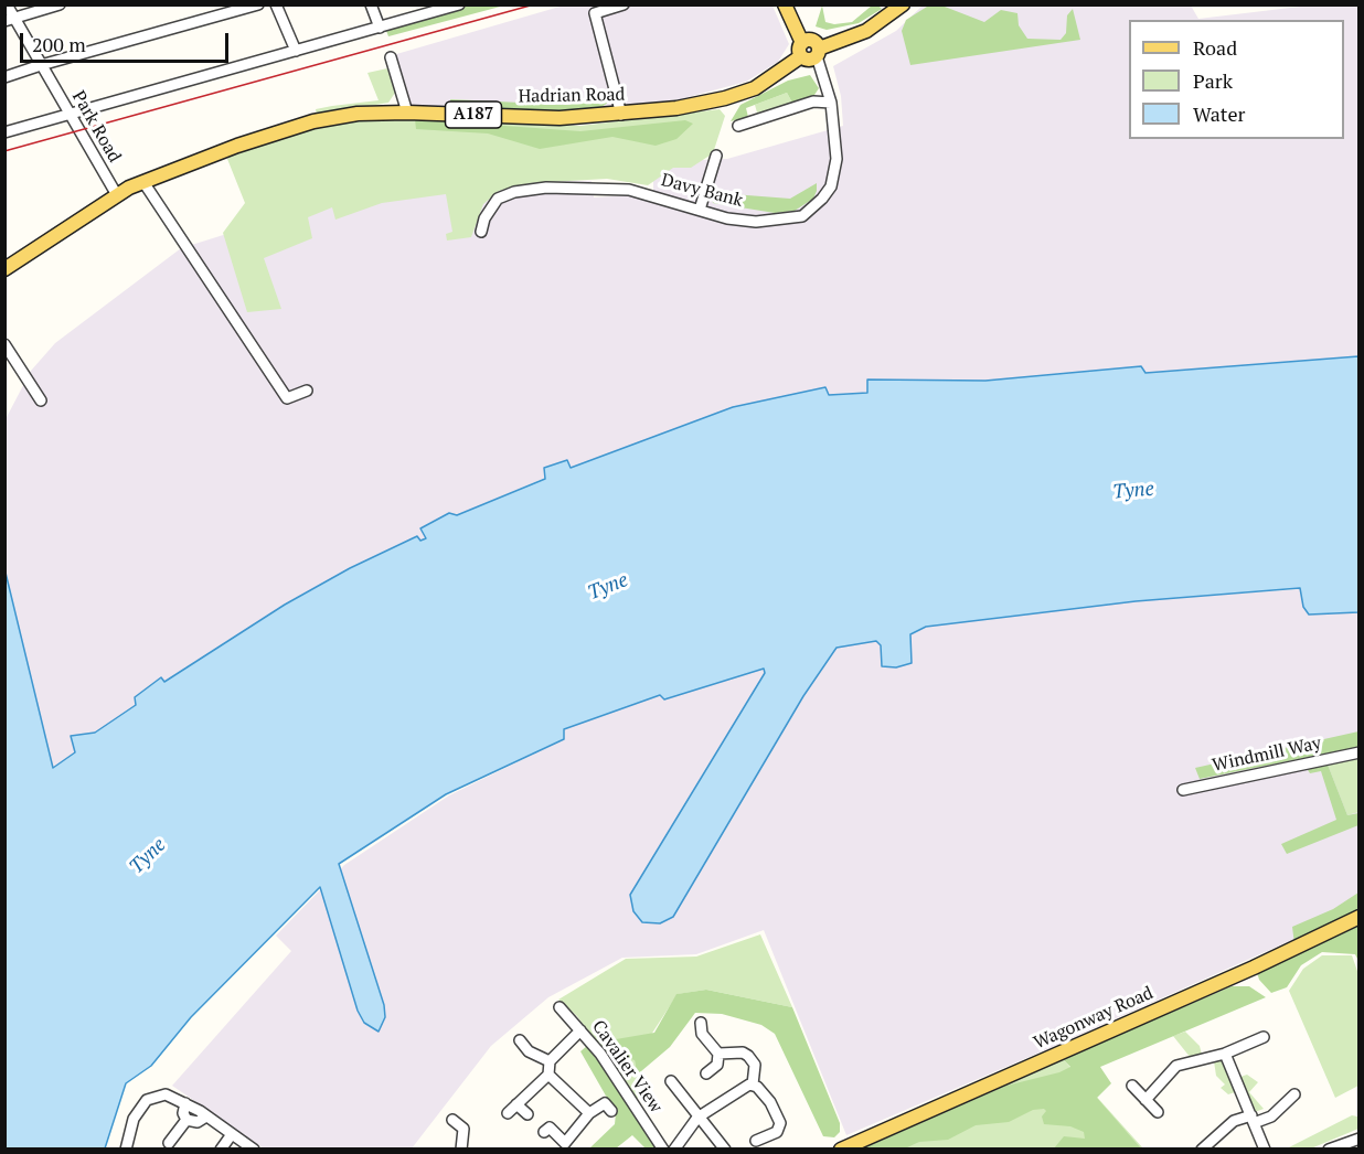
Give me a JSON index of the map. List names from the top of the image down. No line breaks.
{"streets":{"main road":["Hadrian Road","A187","Wagonway Road"],"street":["Park Road","Davy Bank","Windmill Way","Cavalier View"]},"crossings":[["Hadrian Road","A187"],["A187","Park Road"]],"water":["Tyne"],"legend":["Road","Park","Water"],"scale_bar":"200 m"}
